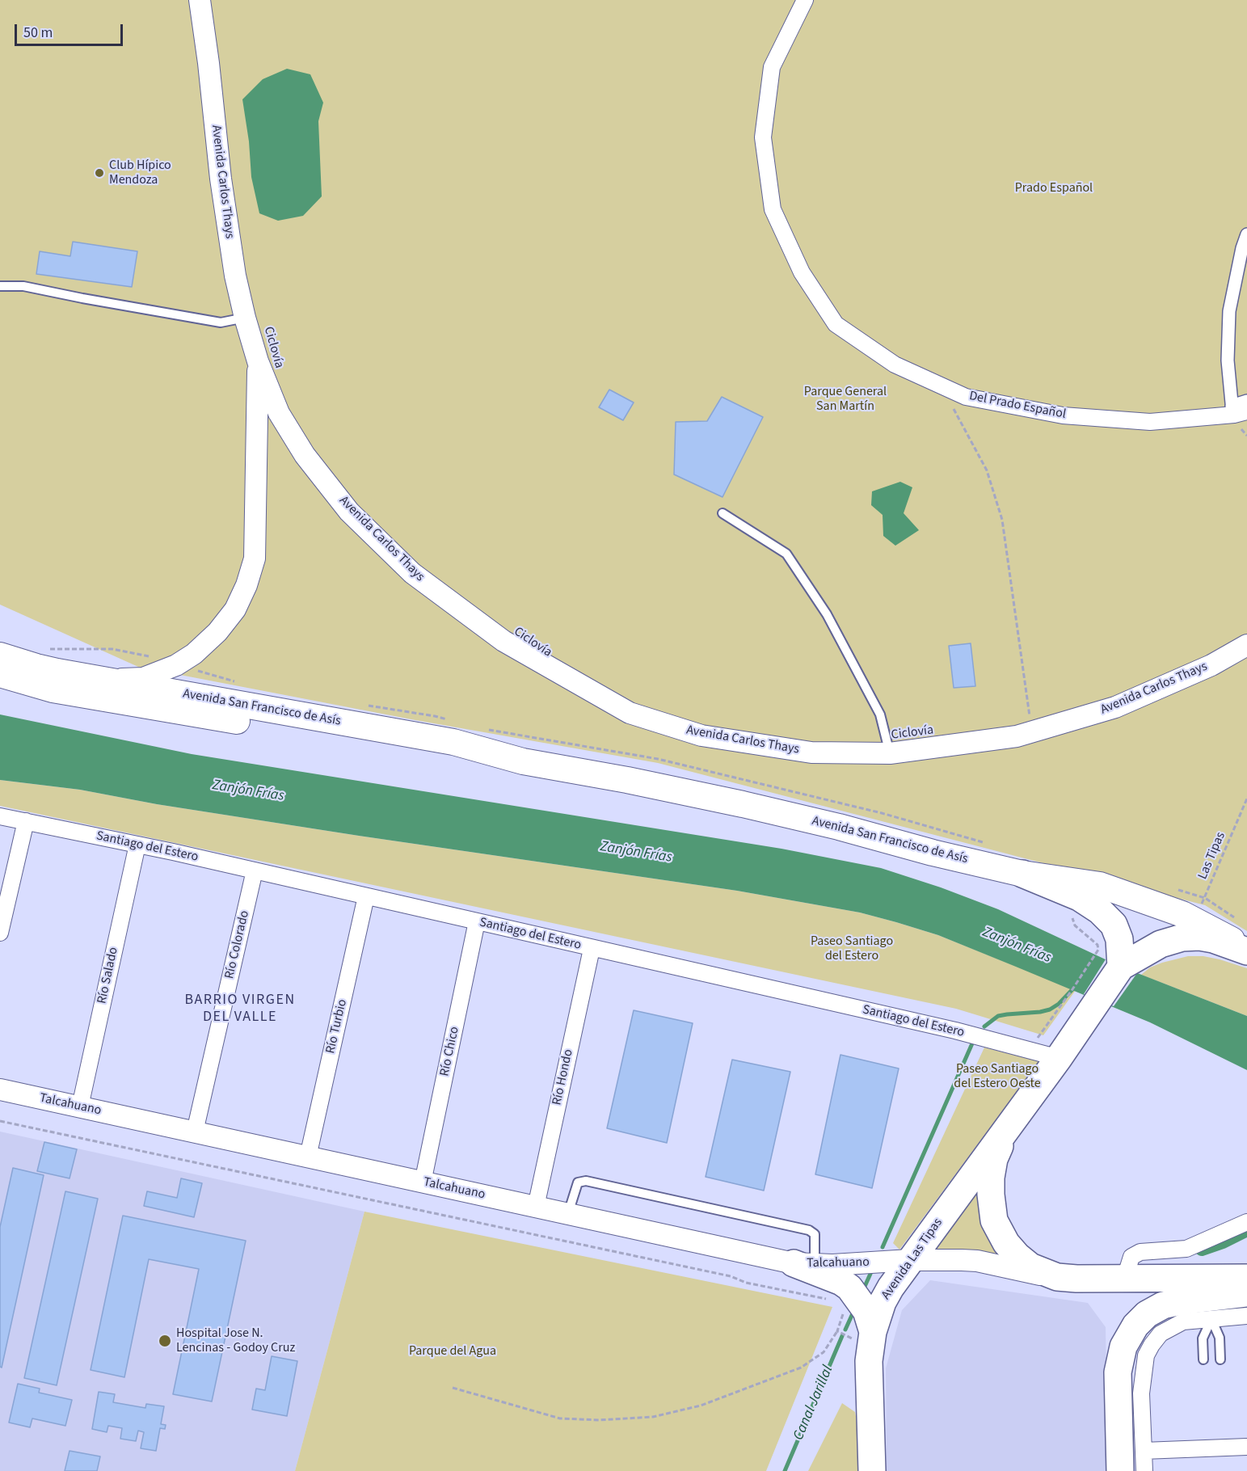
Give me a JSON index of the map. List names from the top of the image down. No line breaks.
{"streets":{"highway":["Avenida Las Tipas"],"main road":["Avenida San Francisco de Asís"],"street":["Avenida Carlos Thays","Del Prado Español","Santiago del Estero","Río Colorado","Río Salado","Río Turbio","Río Chico","Río Hondo","Talcahuano"],"path":["Las Tipas"]},"crossings":[["Avenida Carlos Thays","Avenida San Francisco de Asís"],["Avenida San Francisco de Asís","Las Tipas"],["Santiago del Estero","Río Colorado"],["Santiago del Estero","Río Salado"],["Santiago del Estero","Río Turbio"],["Santiago del Estero","Río Chico"],["Santiago del Estero","Río Hondo"],["Santiago del Estero","Avenida Las Tipas"],["Río Colorado","Talcahuano"],["Río Salado","Talcahuano"],["Río Turbio","Talcahuano"],["Río Chico","Talcahuano"],["Río Hondo","Talcahuano"],["Talcahuano","Avenida Las Tipas"]],"districts":["BARRIO VIRGEN DEL VALLE"],"water":["Zanjón Frías","Canal Jarillal"],"parks":["Prado Español","Parque General San Martín","Paseo Santiago del Estero","Paseo Santiago del Estero Oeste","Parque del Agua"],"places":["Club Hípico Mendoza","Hospital Jose N. Lencinas - Godoy Cruz"],"scale_bar":"50 m"}
